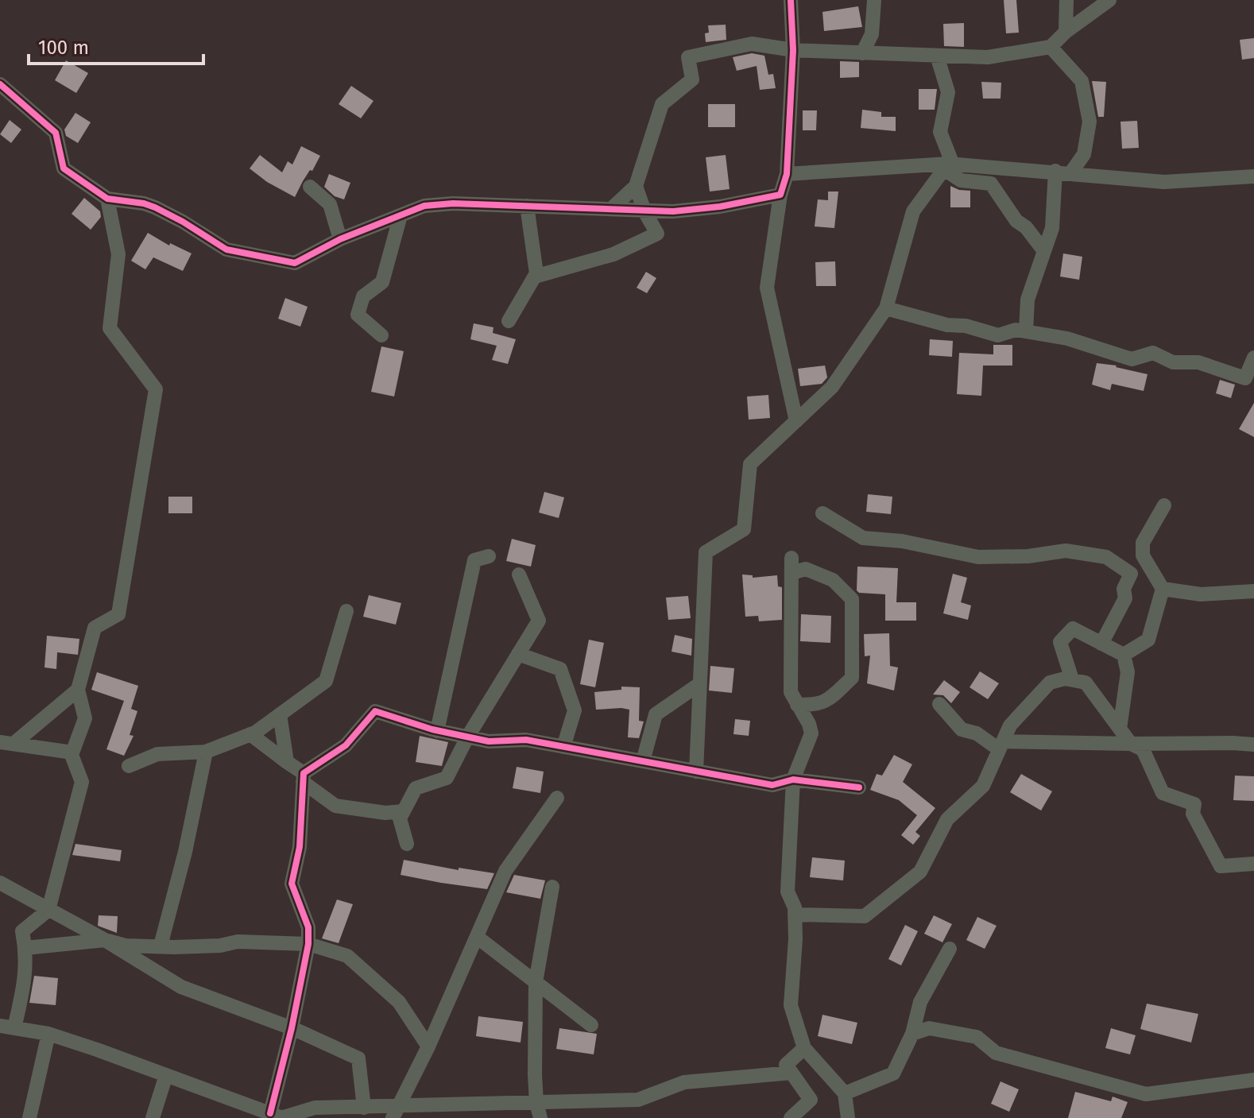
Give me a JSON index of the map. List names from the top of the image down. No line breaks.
{"scale_bar":"100 m"}
